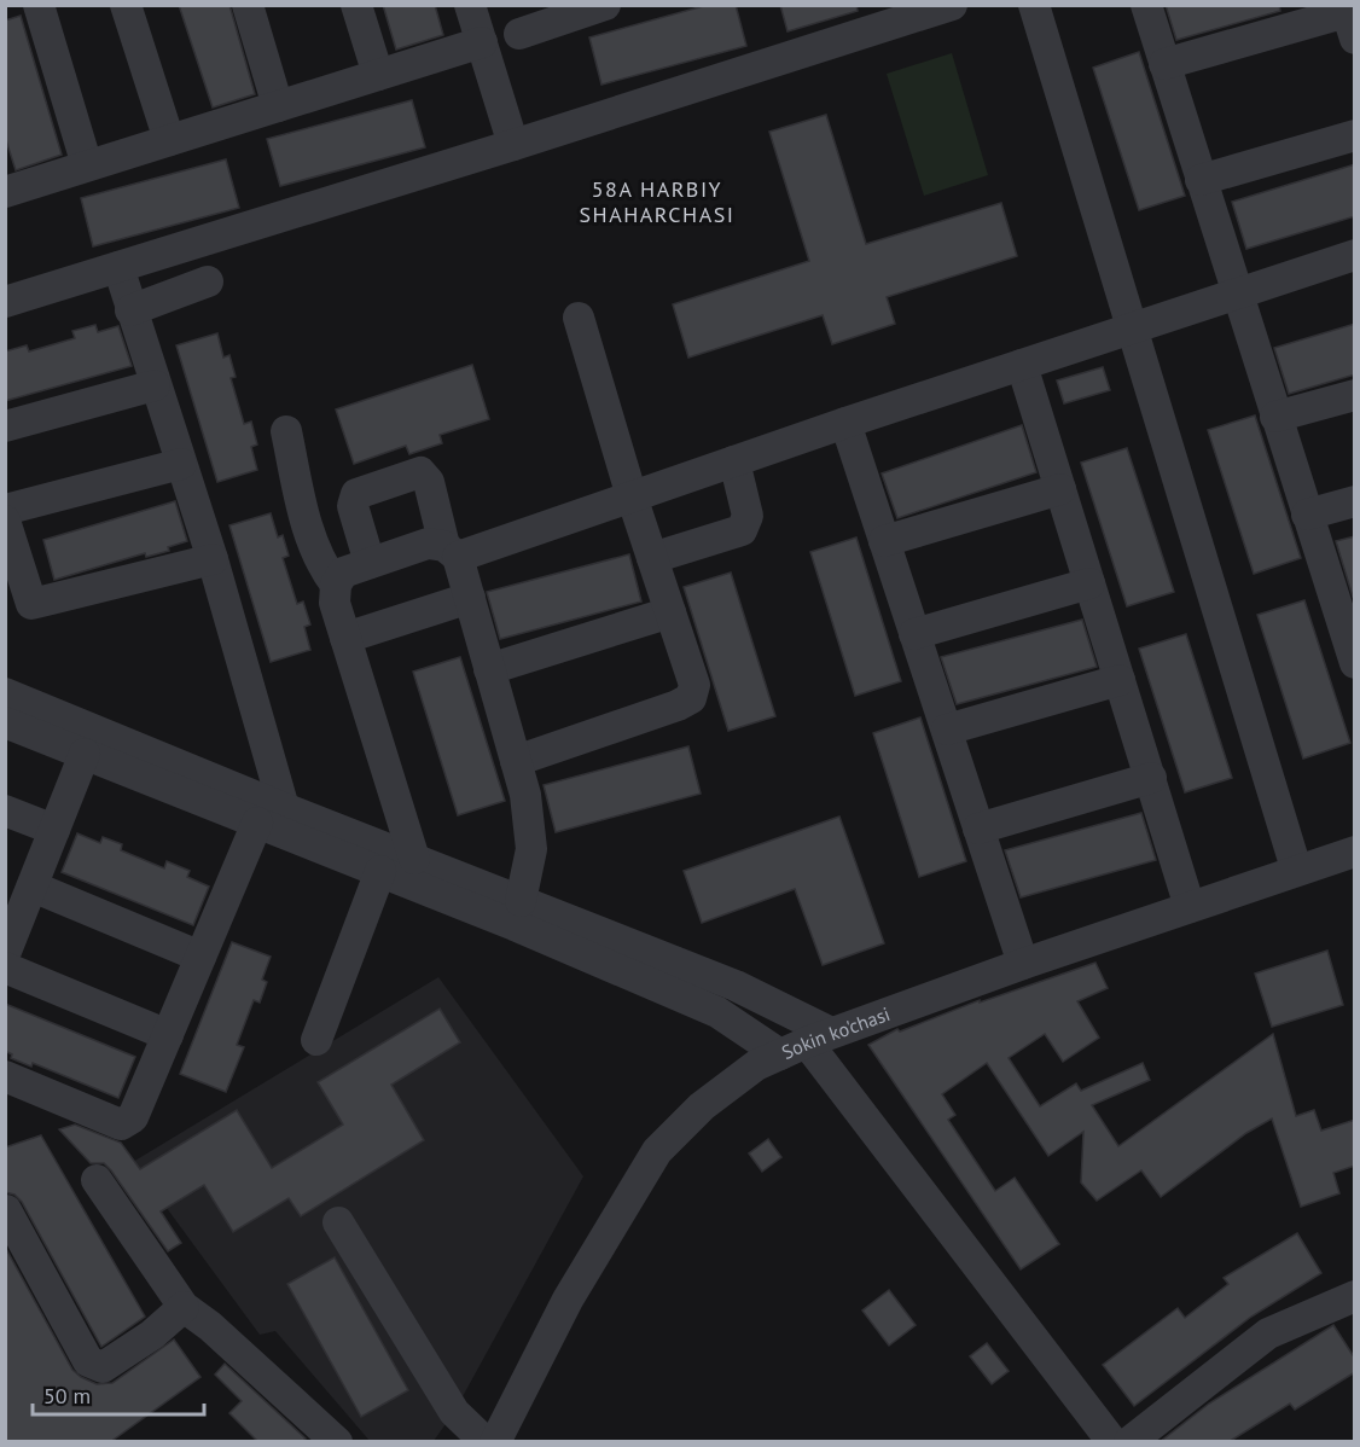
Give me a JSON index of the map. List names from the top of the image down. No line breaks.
{"streets":{"street":["Sokin ko'chasi"]},"districts":["58A HARBIY SHAHARCHASI"],"scale_bar":"50 m"}
